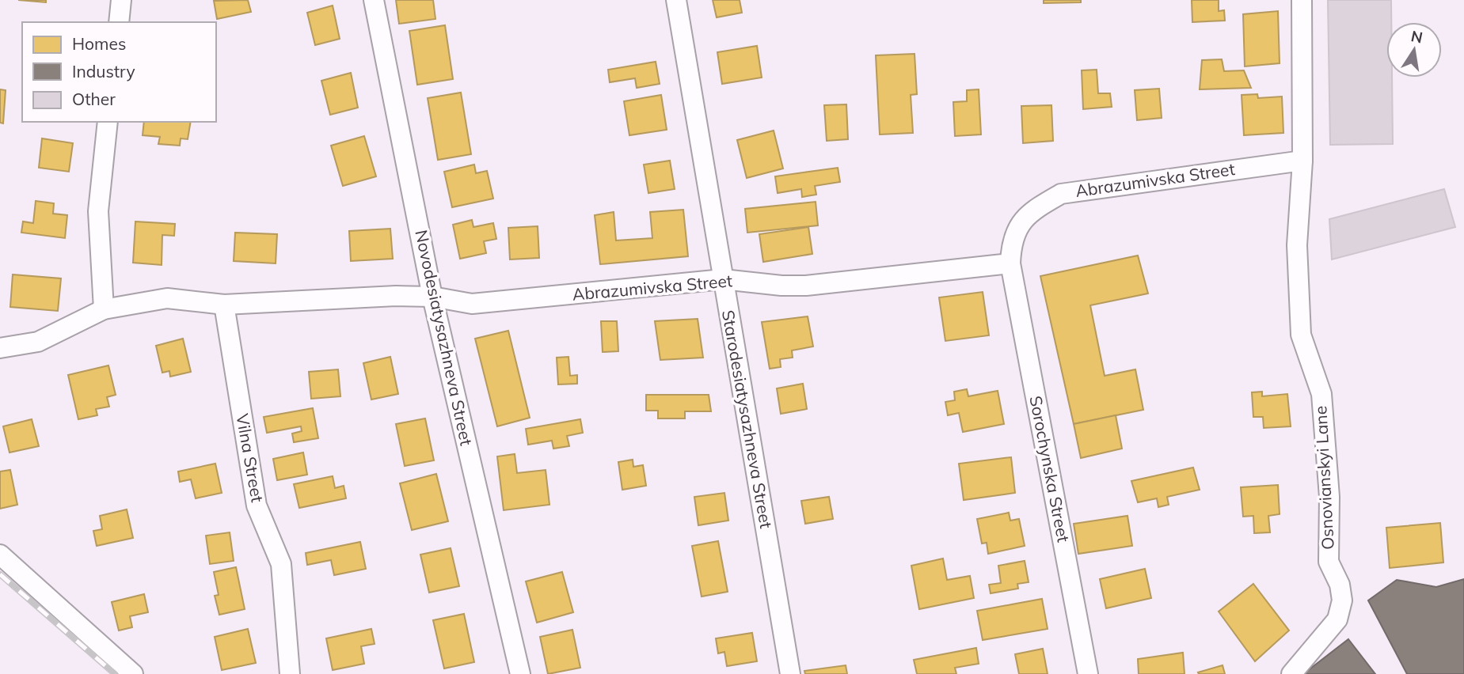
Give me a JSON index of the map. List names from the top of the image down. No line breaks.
{"streets":{"street":["Abrazumivska Street","Novodesiatysazhneva Street","Starodesiatysazhneva Street","Vilna Street","Sorochynska Street","Osnovianskyi Lane"]},"crossings":[["Abrazumivska Street","Novodesiatysazhneva Street"],["Abrazumivska Street","Starodesiatysazhneva Street"],["Abrazumivska Street","Vilna Street"],["Abrazumivska Street","Sorochynska Street"],["Abrazumivska Street","Osnovianskyi Lane"]],"legend":["Homes","Industry","Other"],"north":"top"}
